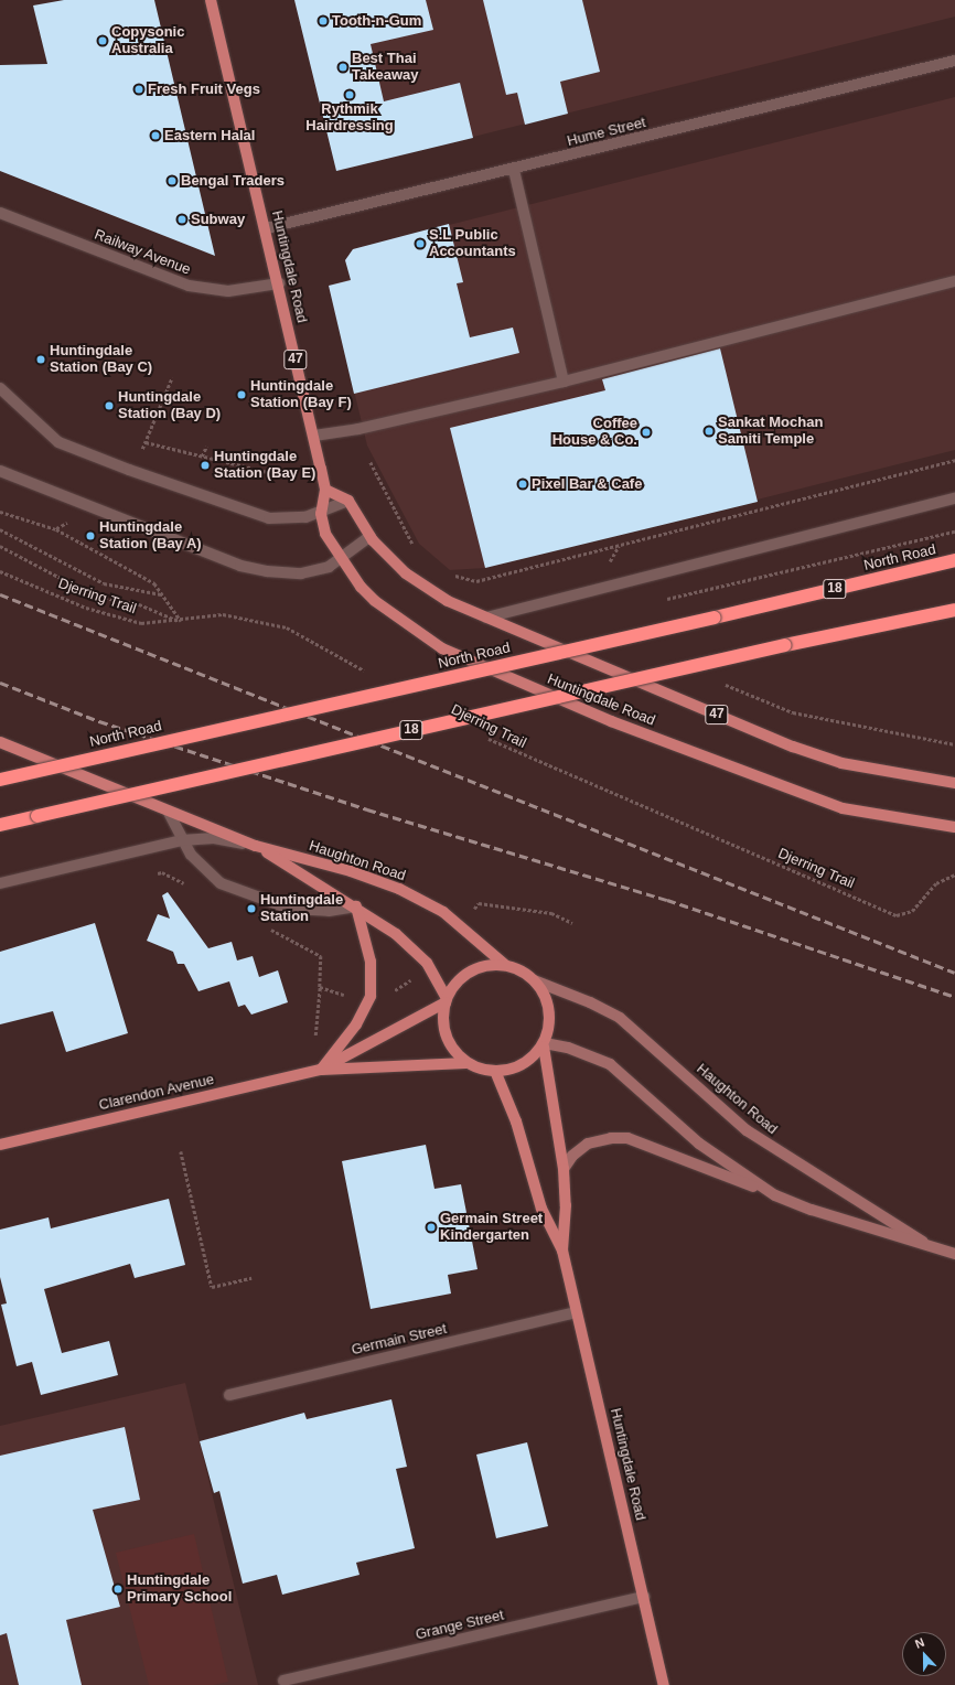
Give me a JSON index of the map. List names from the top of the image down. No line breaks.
{"streets":{"highway":["North Road","18"],"main road":["Huntingdale Road","47","Haughton Road","Clarendon Avenue"],"street":["Hume Street","Railway Avenue","Germain Street","Grange Street"],"path":["Djerring Trail"]},"crossings":[["Hume Street","Huntingdale Road"],["Railway Avenue","Huntingdale Road"],["Huntingdale Road","Haughton Road"],["Huntingdale Road","Clarendon Avenue"],["Huntingdale Road","Germain Street"],["Huntingdale Road","Grange Street"],["Haughton Road","Clarendon Avenue"]],"places":["Tooth-n-Gum","Copysonic Australia","Best Thai Takeaway","Fresh Fruit Vegs","Rythmik Hairdressing","Eastern Halal","Bengal Traders","Subway","S.L Public Accountants","Huntingdale Station (Bay C)","Huntingdale Station (Bay F)","Huntingdale Station (Bay D)","Sankat Mochan Samiti Temple","Coffee House & Co.","Huntingdale Station (Bay E)","Pixel Bar & Cafe","Huntingdale Station (Bay A)","Huntingdale Station","Germain Street Kindergarten","Huntingdale Primary School"],"north":"top"}
